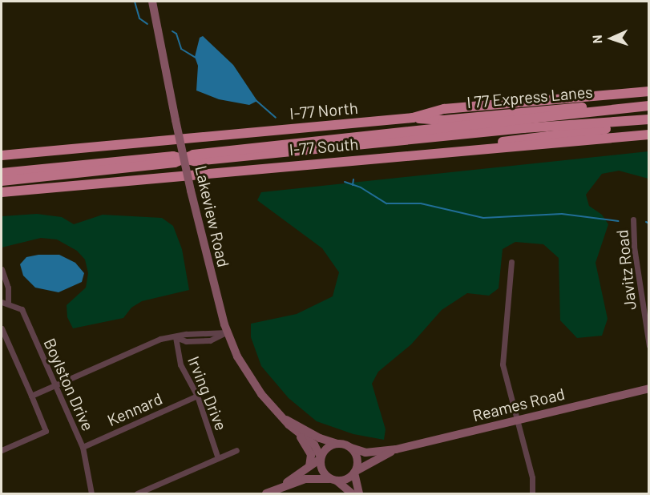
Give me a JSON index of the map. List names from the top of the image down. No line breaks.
{"streets":{"highway":["I 77 Express Lanes","I-77 North","I-77 South"],"main road":["Lakeview Road","Reames Road"],"street":["Javitz Road","Boylston Drive","Irving Drive","Kennard"]},"crossings":[["I 77 Express Lanes","I-77 North"],["Lakeview Road","Reames Road"],["Boylston Drive","Kennard"],["Irving Drive","Kennard"]],"north":"left"}
